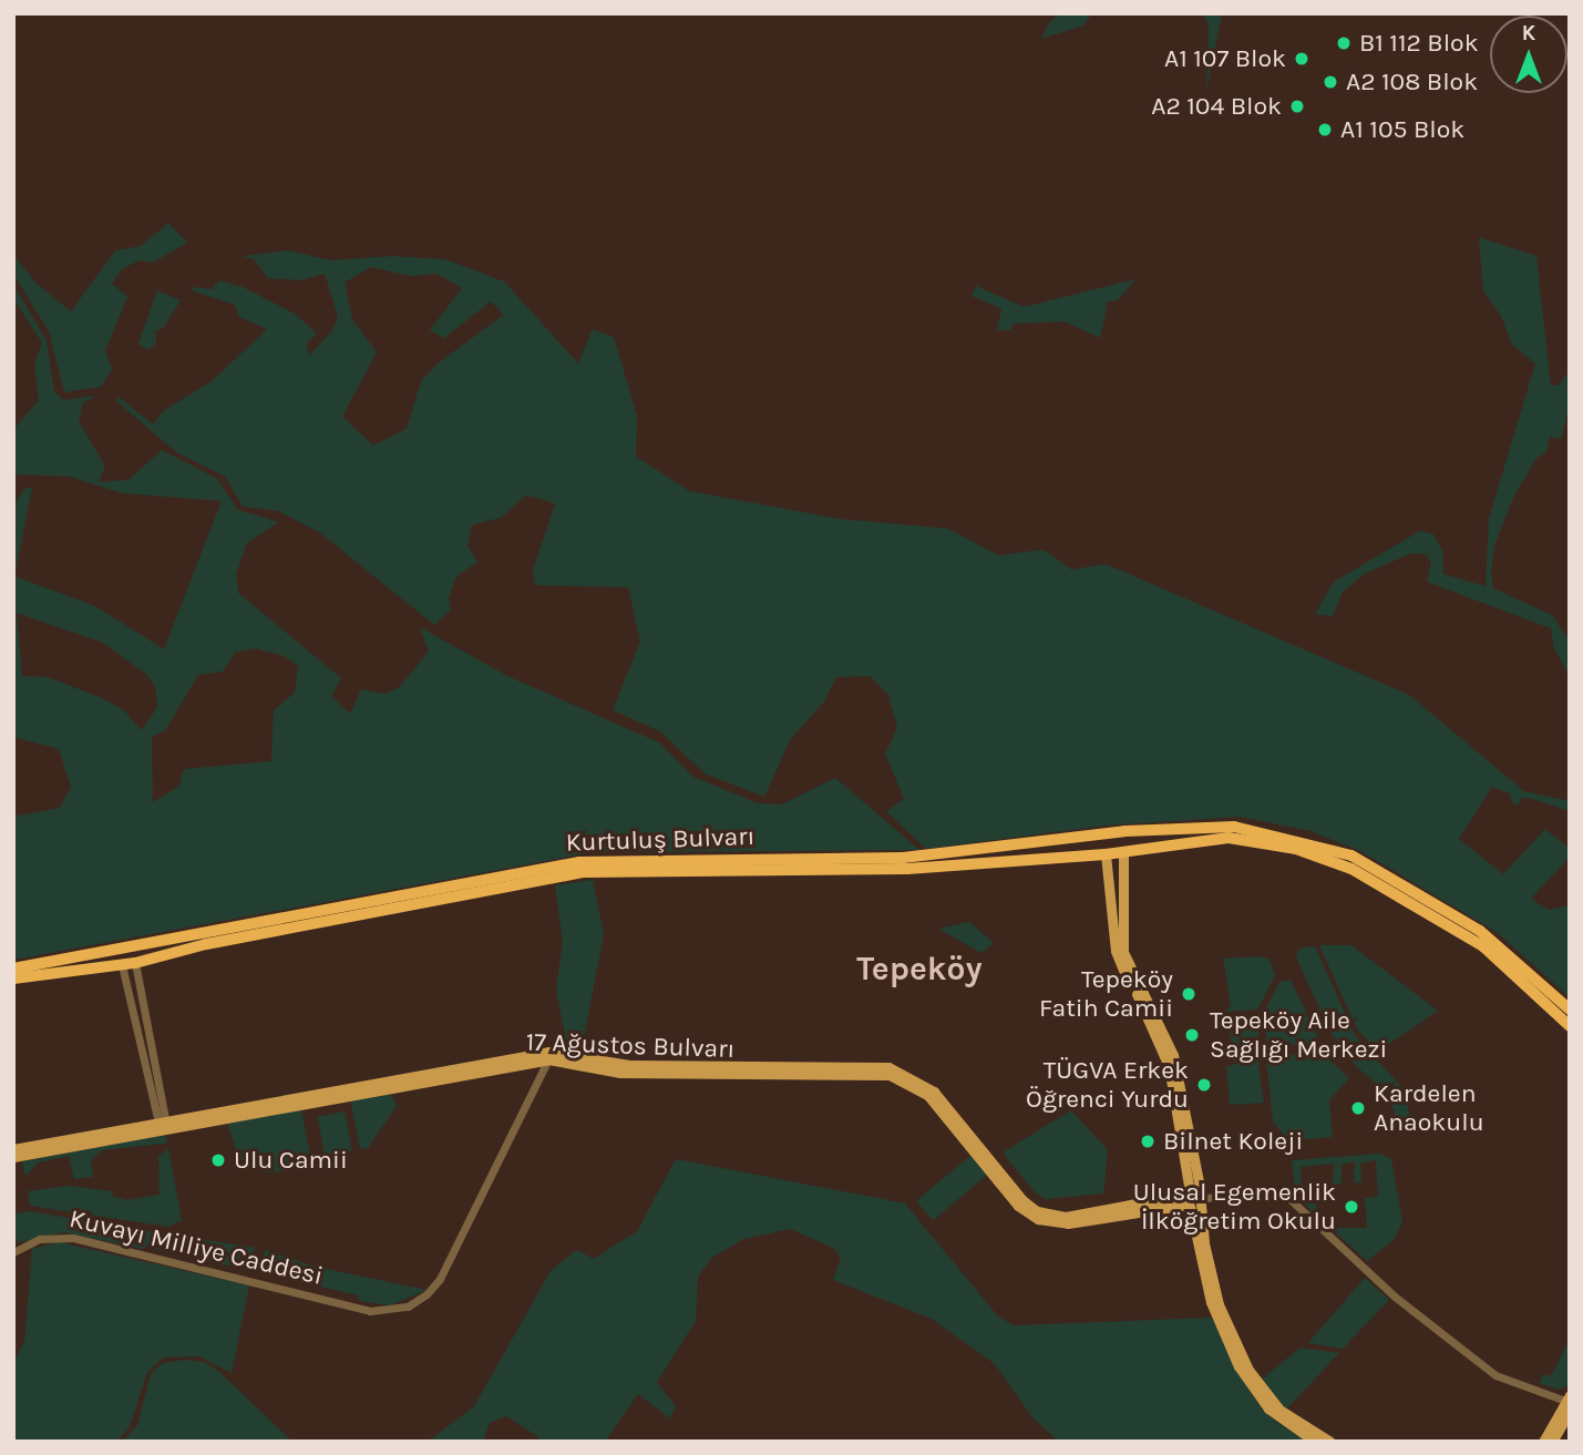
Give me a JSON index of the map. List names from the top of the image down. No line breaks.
{"streets":{"highway":["Kurtuluş Bulvarı"],"main road":["17 Ağustos Bulvarı"],"street":["Kuvayı Milliye Caddesi"]},"crossings":[["17 Ağustos Bulvarı","Kuvayı Milliye Caddesi"]],"districts":["Tepeköy"],"places":["B1 112 Blok","A1 107 Blok","A2 108 Blok","A2 104 Blok","A1 105 Blok","Tepeköy Fatih Camii","Tepeköy Aile Sağlığı Merkezi","TÜGVA Erkek Öğrenci Yurdu","Kardelen Anaokulu","Bilnet Koleji","Ulu Camii","Ulusal Egemenlik İlköğretim Okulu"],"north":"top"}
